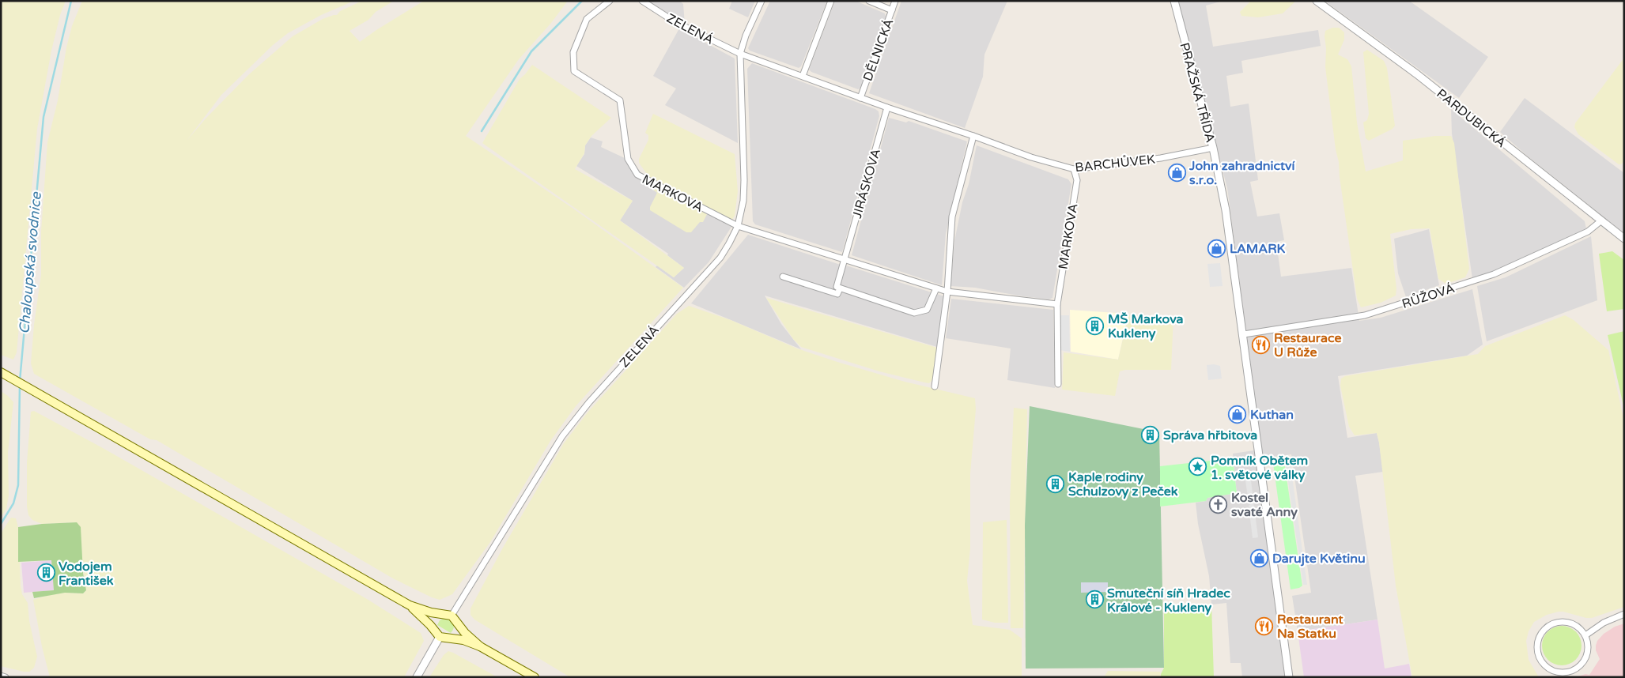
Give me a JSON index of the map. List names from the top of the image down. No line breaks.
{"streets":{"street":["ZELENÁ","DĚLNICKÁ","PRAŽSKÁ TŘÍDA","PARDUBICKÁ","BARCHŮVEK","JIRÁSKOVA","MARKOVA","RŮŽOVÁ"]},"crossings":[["ZELENÁ","MARKOVA"],["PRAŽSKÁ TŘÍDA","BARCHŮVEK"],["PRAŽSKÁ TŘÍDA","RŮŽOVÁ"],["PARDUBICKÁ","RŮŽOVÁ"],["BARCHŮVEK","MARKOVA"],["JIRÁSKOVA","MARKOVA"]],"water":["Chaloupská svodnice"],"places":{"shop":["John zahradnictví s.r.o.","LAMARK","Kuthan","Darujte Květinu"],"building":["MŠ Markova Kukleny","Správa hřbitova","Kaple rodiny Schulzovy z Peček","Vodojem František","Smuteční síň Hradec Králové - Kukleny"],"restaurant":["Restaurace U Růže","Restaurant Na Statku"],"place":["Pomník Obětem 1. světové války"],"church":["Kostel svaté Anny"]}}
